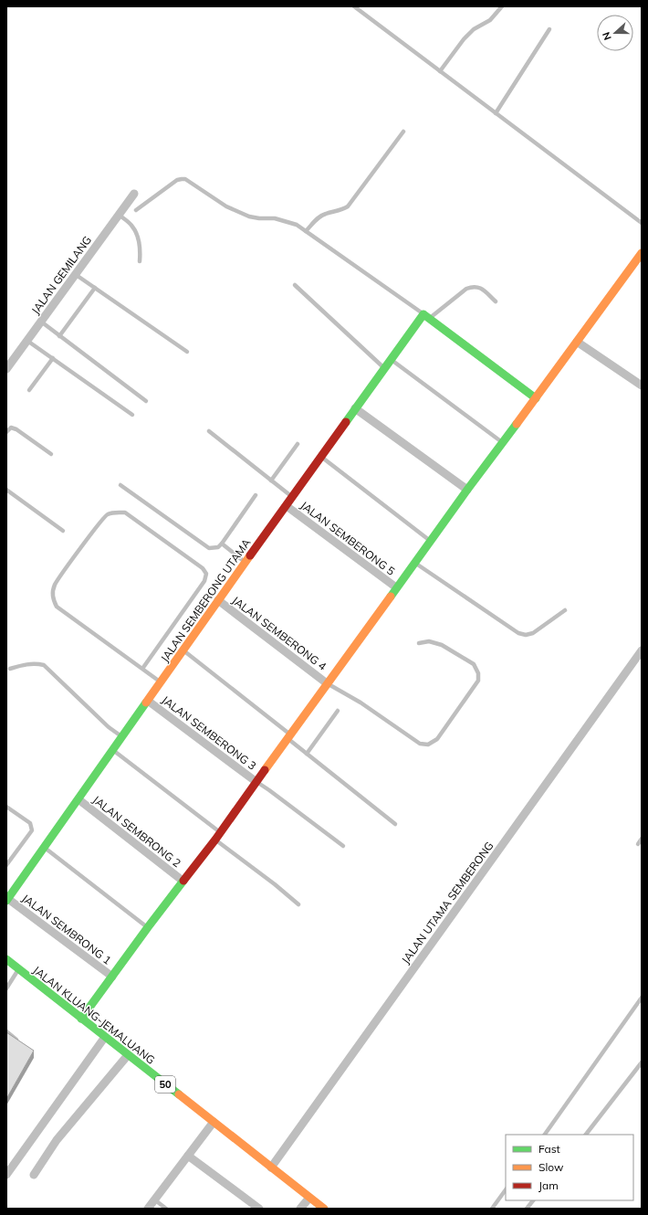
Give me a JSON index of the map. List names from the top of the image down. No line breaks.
{"streets":{"main road":["JALAN SEMBERONG UTAMA","JALAN KLUANG-JEMALUANG","50"],"street":["JALAN GEMILANG","JALAN SEMBERONG 5","JALAN SEMBERONG 4","JALAN SEMBERONG 3","JALAN SEMBRONG 2","JALAN UTAMA SEMBERONG","JALAN SEMBRONG 1"]},"crossings":[["JALAN SEMBERONG 5","JALAN SEMBERONG UTAMA"],["JALAN SEMBERONG UTAMA","JALAN SEMBERONG 4"],["JALAN SEMBERONG UTAMA","JALAN SEMBERONG 3"],["JALAN SEMBERONG UTAMA","JALAN SEMBRONG 2"],["JALAN SEMBERONG UTAMA","JALAN SEMBRONG 1"],["JALAN UTAMA SEMBERONG","JALAN KLUANG-JEMALUANG"]],"legend":["Fast","Slow","Jam"],"north":"left"}
